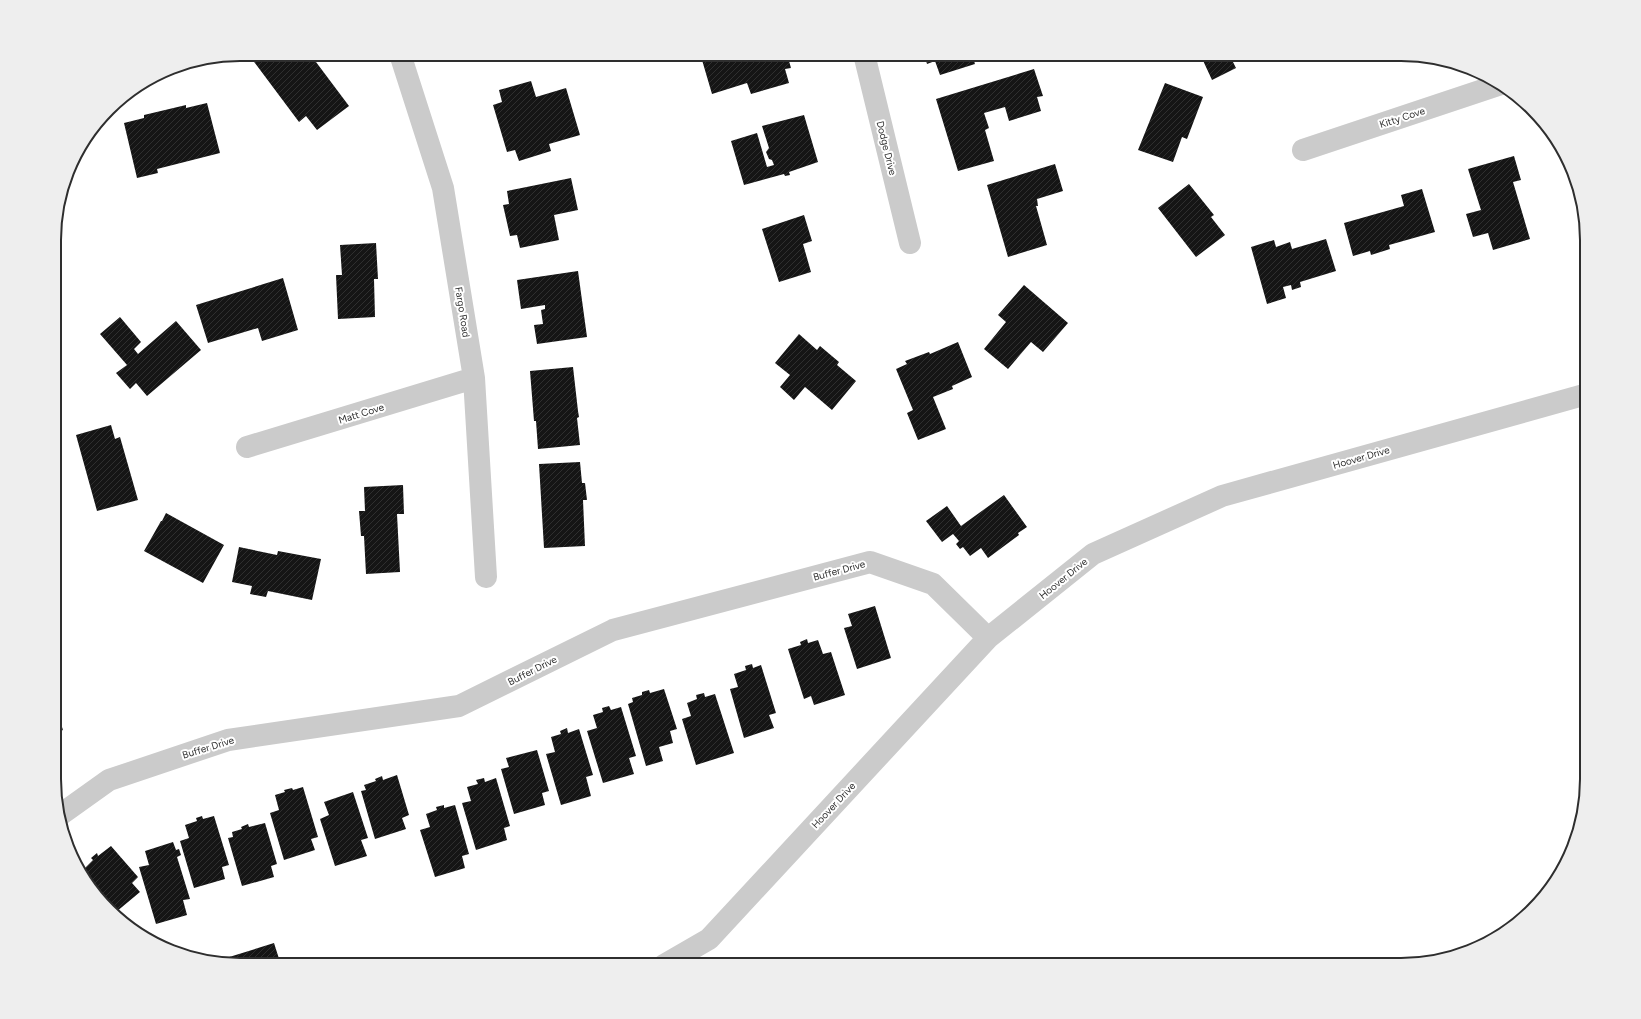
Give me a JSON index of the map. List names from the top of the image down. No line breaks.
{"streets":{"street":["Kitty Cove","Dodge Drive","Fargo Road","Matt Cove","Hoover Drive","Buffer Drive"]},"crossings":[["Fargo Road","Matt Cove"],["Hoover Drive","Buffer Drive"]]}
